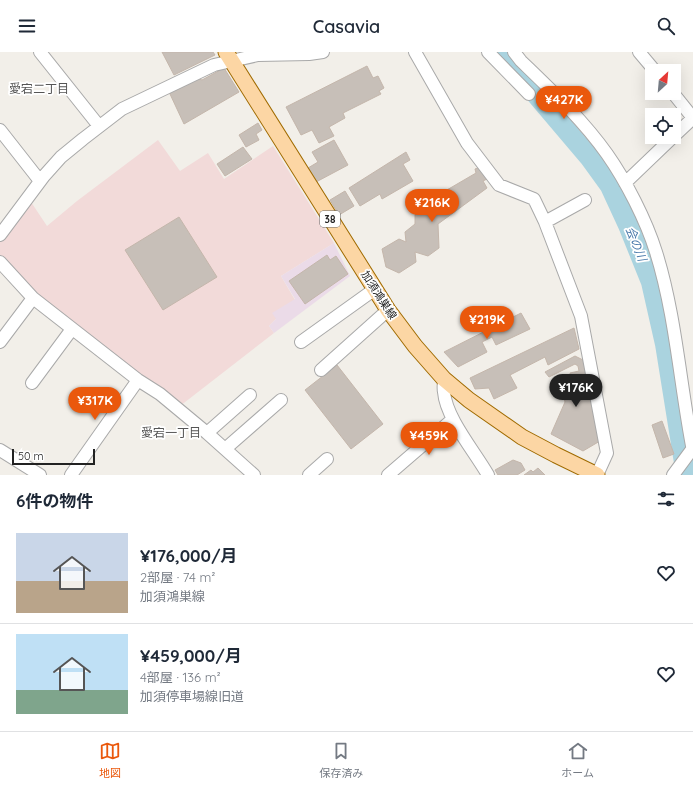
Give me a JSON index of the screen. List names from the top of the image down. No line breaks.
{"streets":{"main road":["38","加須鴻巣線"]},"districts":["愛宕二丁目","愛宕一丁目"],"water":["会の川"],"scale_bar":"50 m","north":"top right","page":{"header":"Casavia","price":["¥427K","¥216K","¥219K","¥176K","¥317K","¥459K"],"scale":"50 m","heading":"6件の物件","list":[{"name":"¥176,000/月","note":"2部屋 · 74 m² · 加須鴻巣線"},{"name":"¥459,000/月","note":"4部屋 · 136 m² · 加須停車場線旧道"}],"tabs":["地図","保存済み","ホーム"]}}
